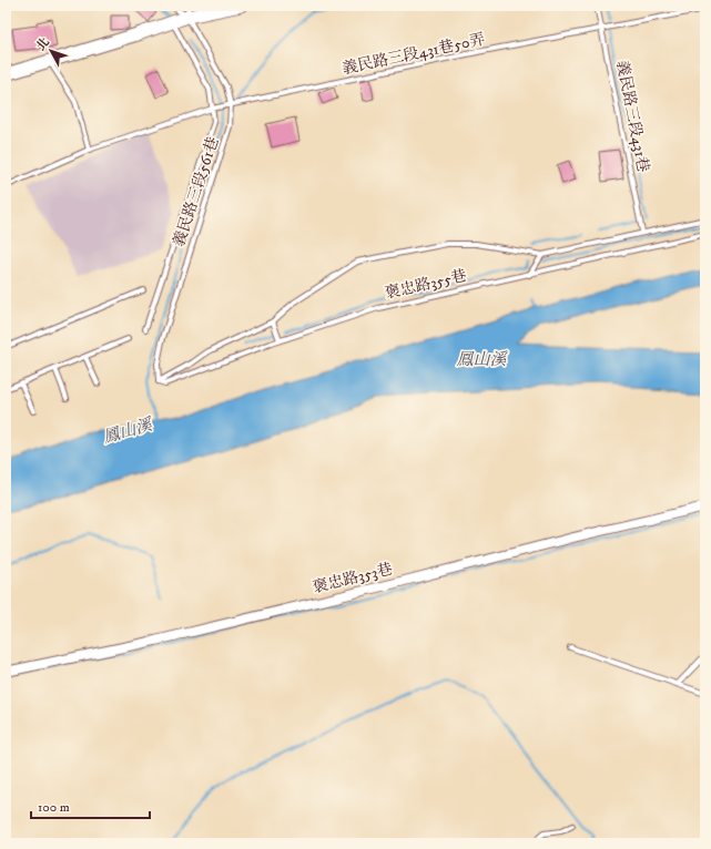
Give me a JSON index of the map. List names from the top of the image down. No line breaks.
{"streets":{"street":["褒忠路353巷"],"lane":["義民路三段431巷50弄","義民路三段431巷","義民路三段561巷","褒忠路355巷"]},"crossings":[["義民路三段431巷50弄","義民路三段431巷"],["義民路三段431巷50弄","義民路三段561巷"],["義民路三段561巷","褒忠路355巷"]],"water":["鳳山溪"],"scale_bar":"100 m","north":"top left"}
